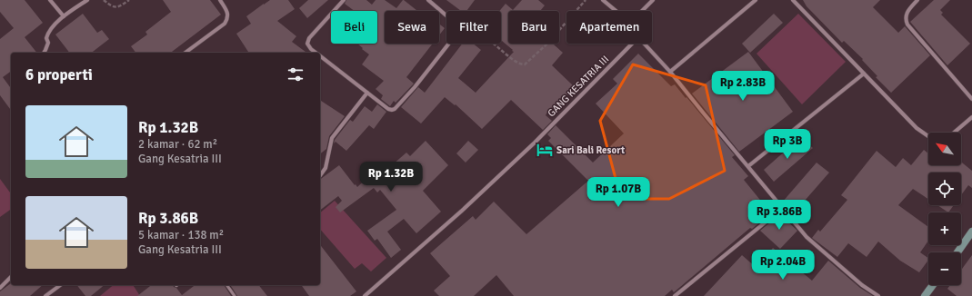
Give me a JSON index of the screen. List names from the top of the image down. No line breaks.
{"streets":{"street":["GANG KESATRIA III"]},"places":{"hotel":["Sari Bali Resort"]},"north":"top left","page":{"chip":["Beli","Sewa","Filter","Baru","Apartemen"],"heading":"6 properti","price":["Rp 2.83B","Rp 3B","Rp 1.32B","Rp 1.07B","Rp 3.86B","Rp 2.04B"],"list":[{"name":"Rp 1.32B","note":"2 kamar · 62 m² · Gang Kesatria III"},{"name":"Rp 3.86B","note":"5 kamar · 138 m² · Gang Kesatria III"}],"map_buttons":["+","−"]}}
